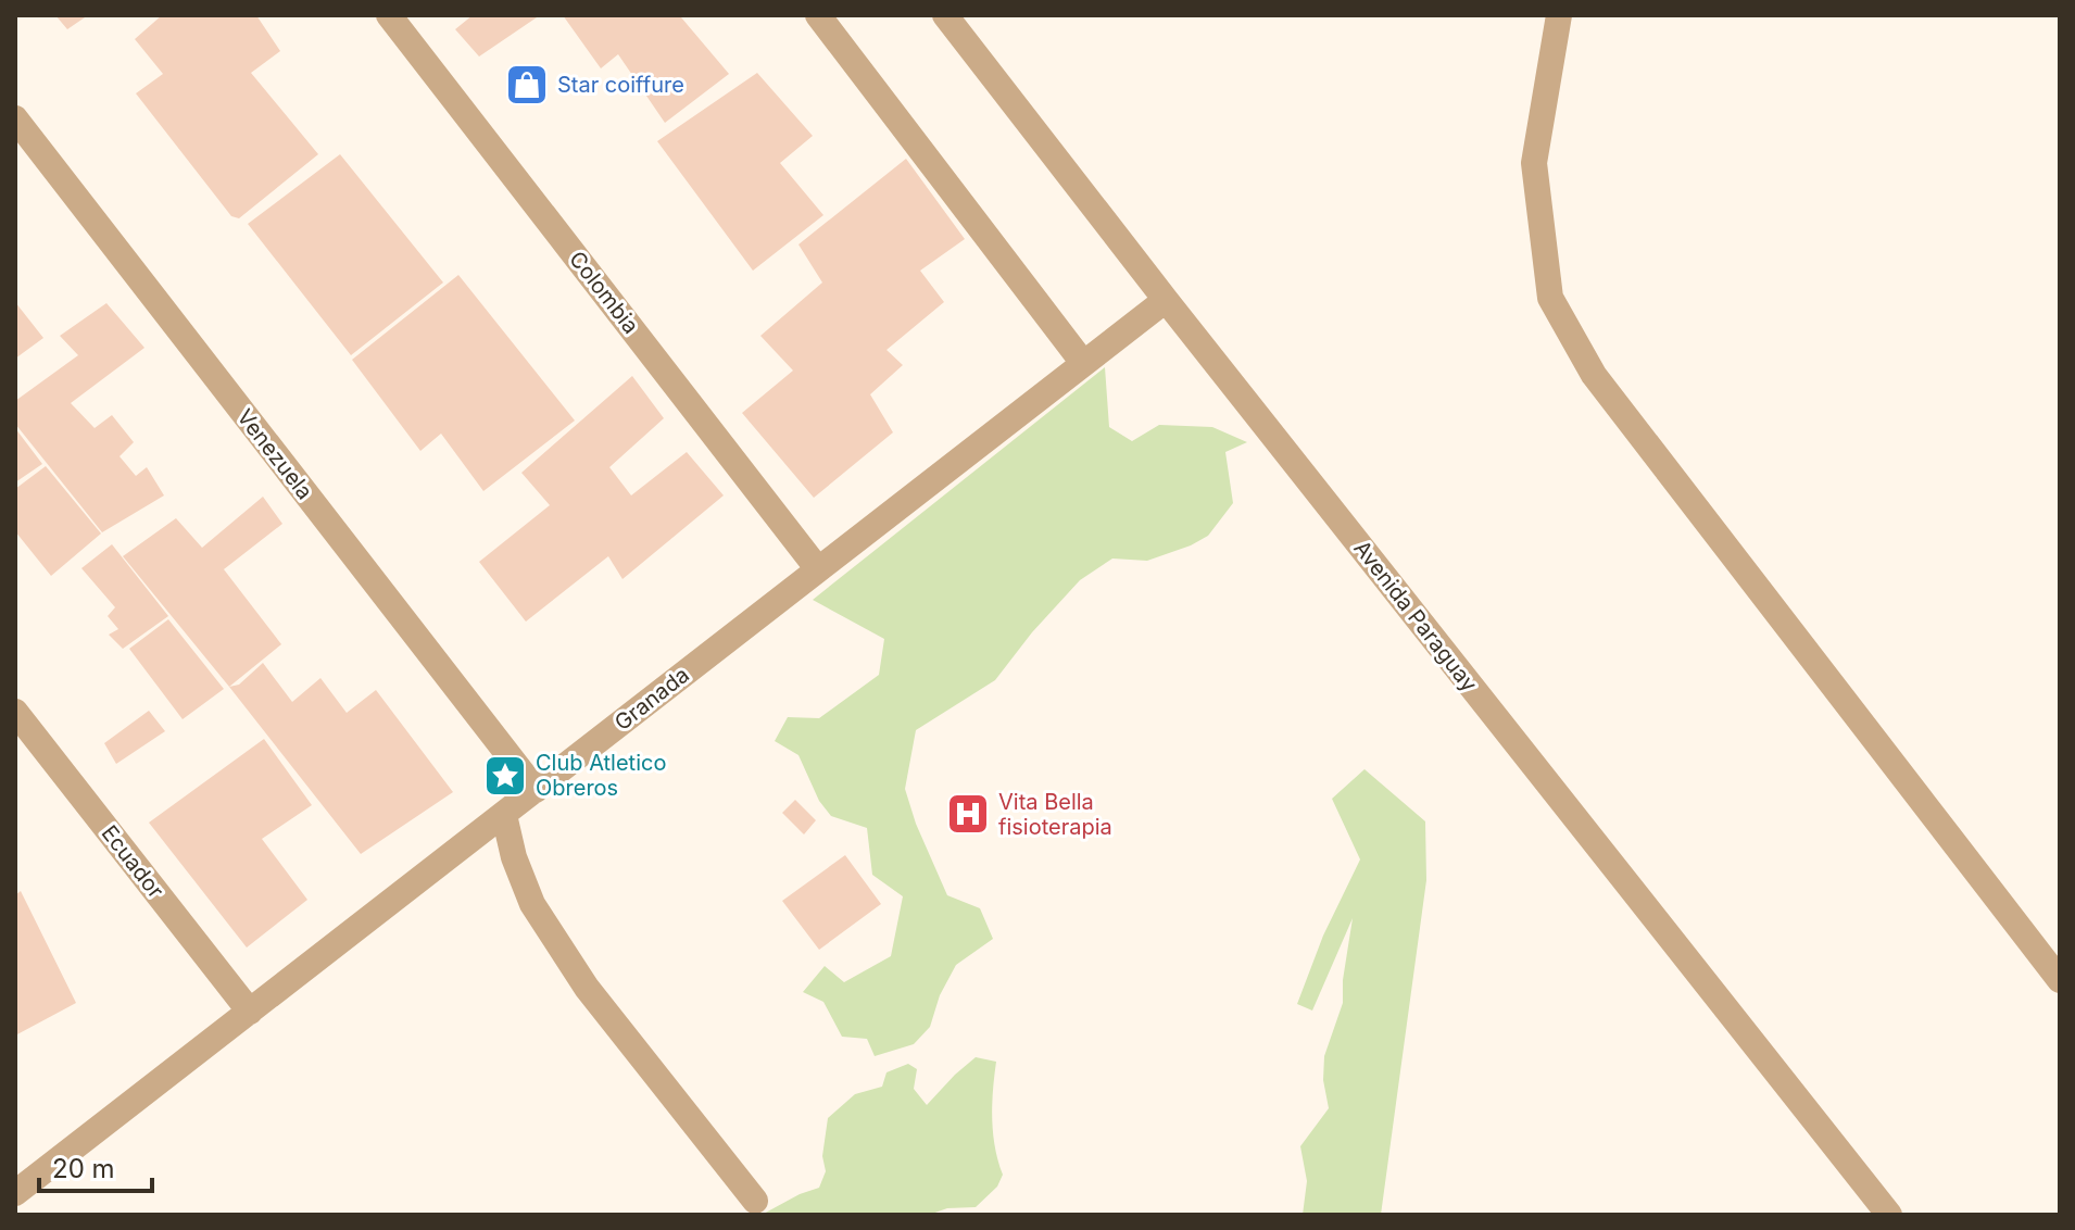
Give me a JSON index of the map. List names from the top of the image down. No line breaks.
{"streets":{"street":["Colombia","Venezuela","Avenida Paraguay","Granada","Ecuador"]},"crossings":[["Colombia","Granada"],["Venezuela","Granada"],["Avenida Paraguay","Granada"],["Granada","Ecuador"]],"places":{"shop":["Star coiffure"],"place":["Club Atletico Obreros"],"hospital":["Vita Bella fisioterapia"]},"scale_bar":"20 m"}
